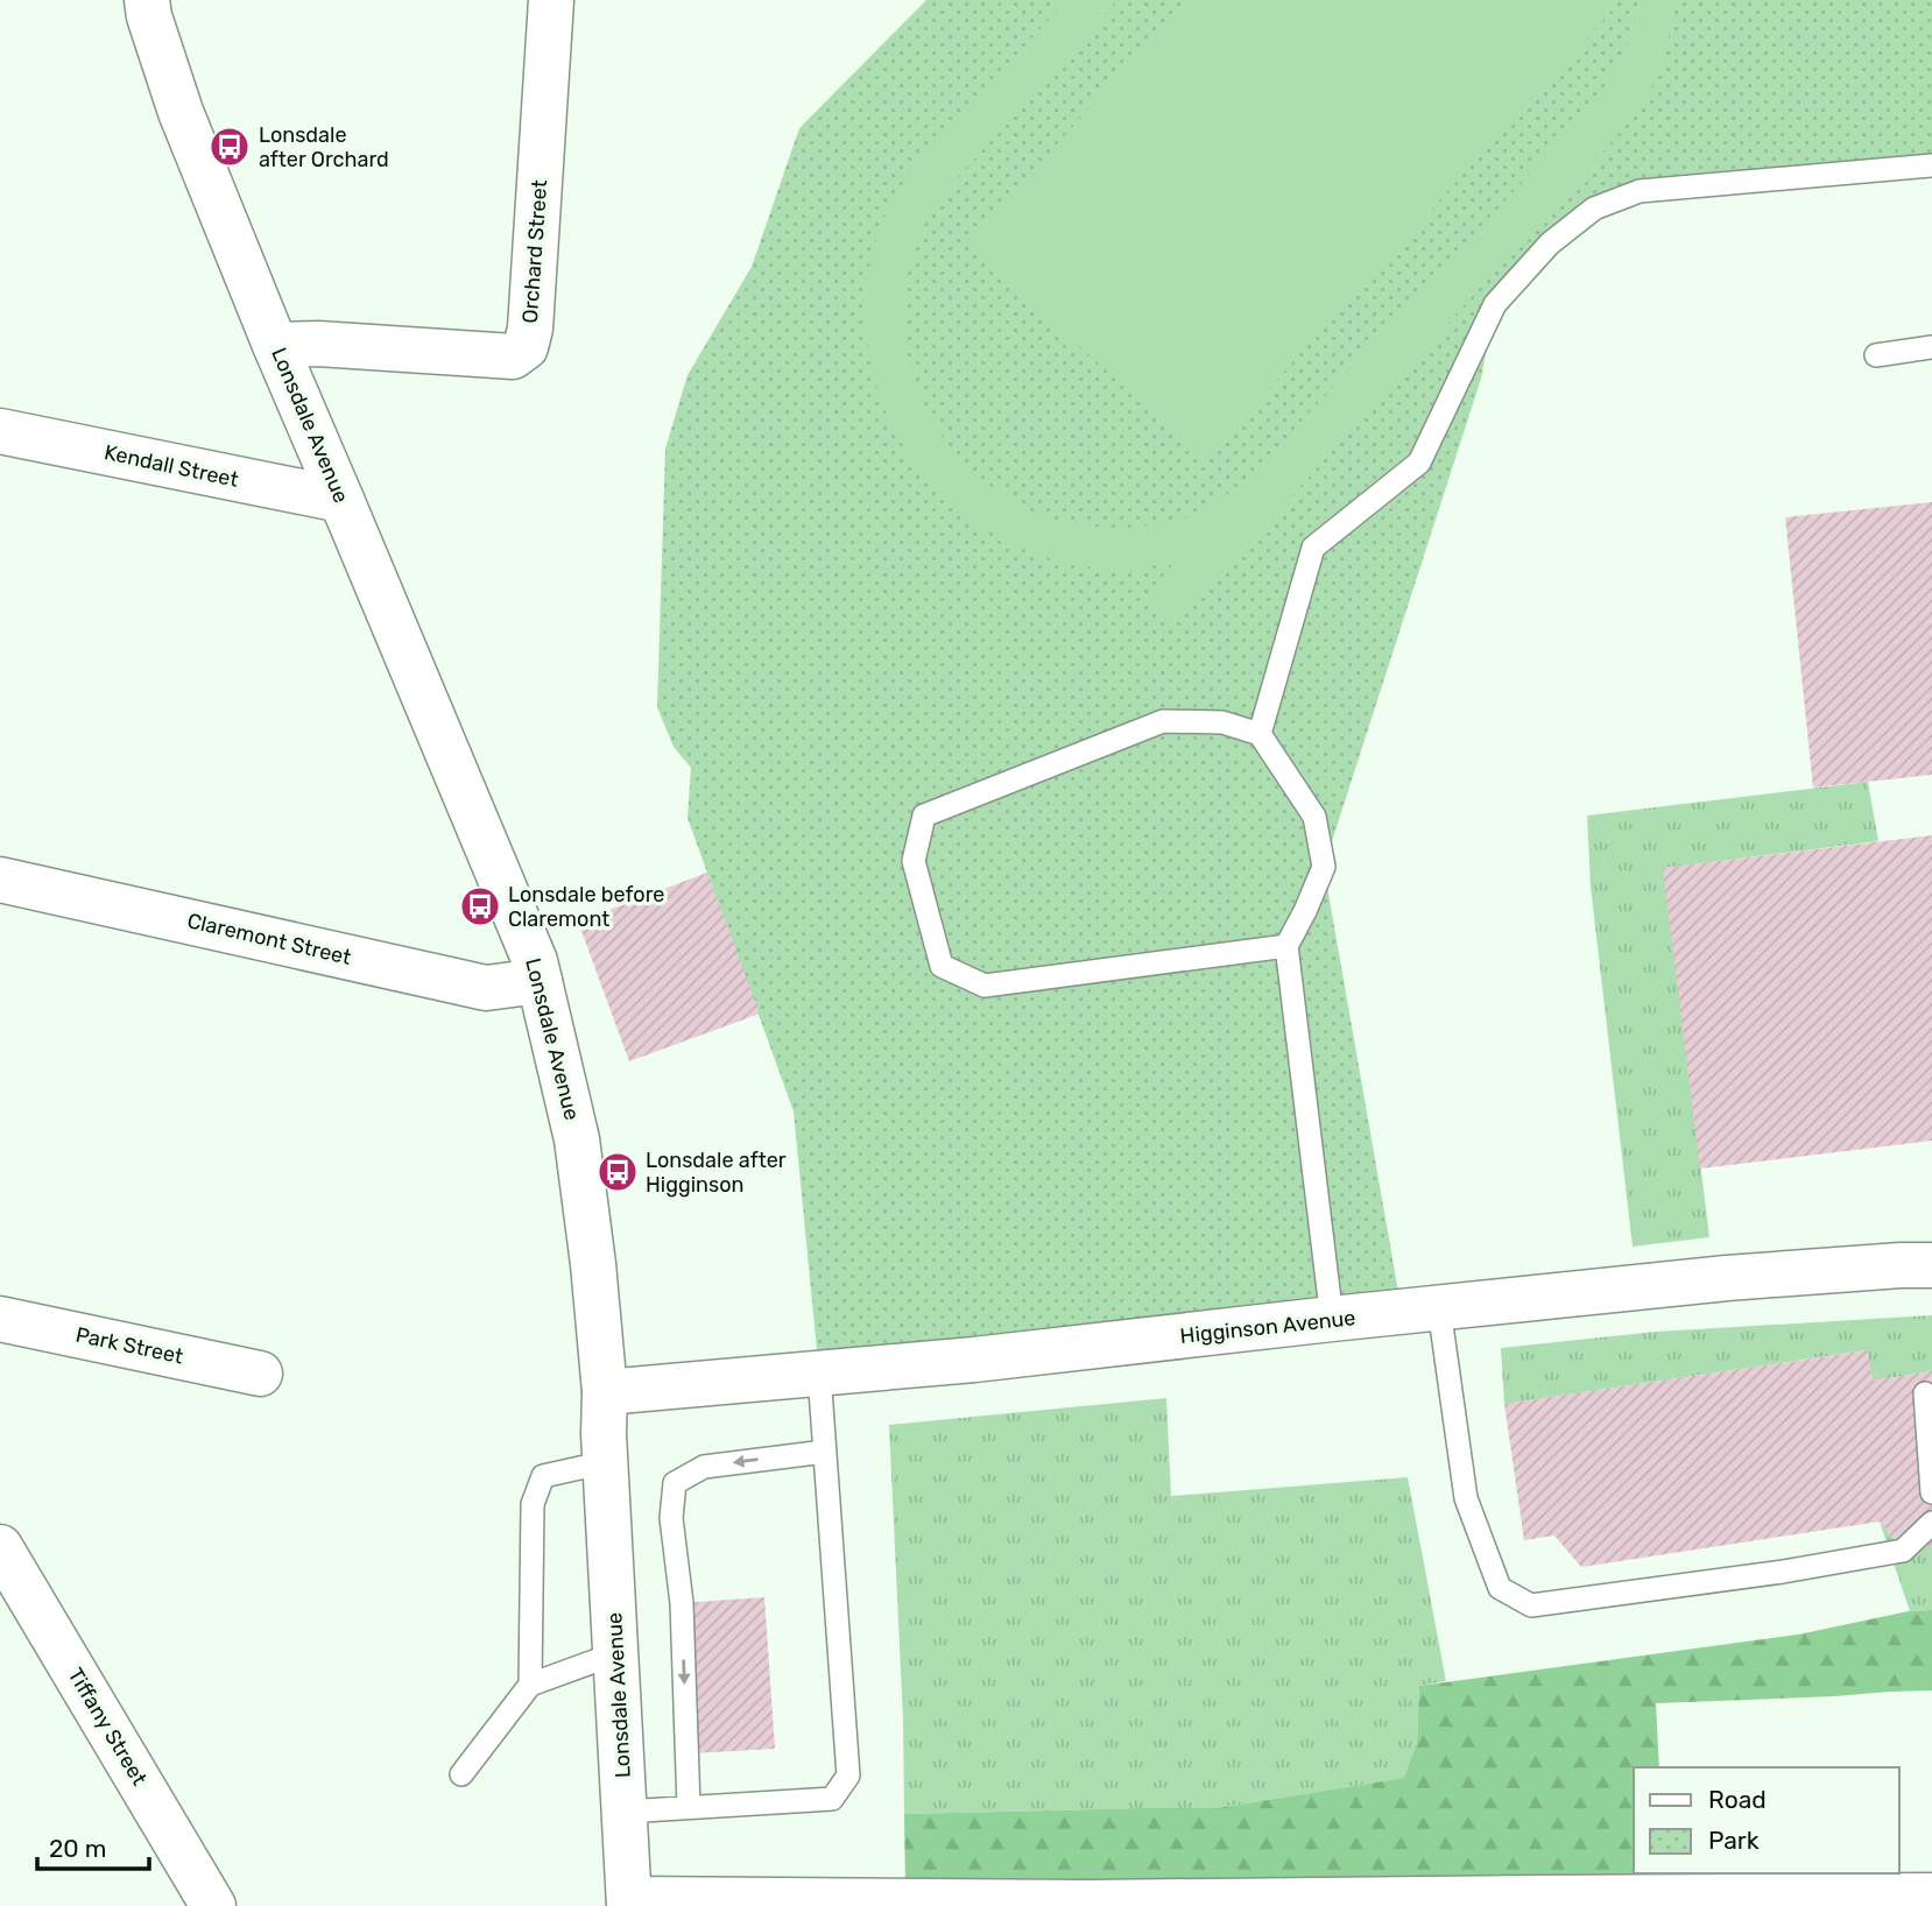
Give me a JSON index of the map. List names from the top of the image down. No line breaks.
{"streets":{"street":["Orchard Street","Lonsdale Avenue","Kendall Street","Claremont Street","Higginson Avenue","Park Street","Tiffany Street"]},"crossings":[["Orchard Street","Lonsdale Avenue"],["Lonsdale Avenue","Kendall Street"],["Lonsdale Avenue","Claremont Street"],["Lonsdale Avenue","Higginson Avenue"]],"places":{"bus stop":["Lonsdale after Orchard","Lonsdale before Claremont","Lonsdale after Higginson"]},"legend":["Road","Park"],"scale_bar":"20 m"}
